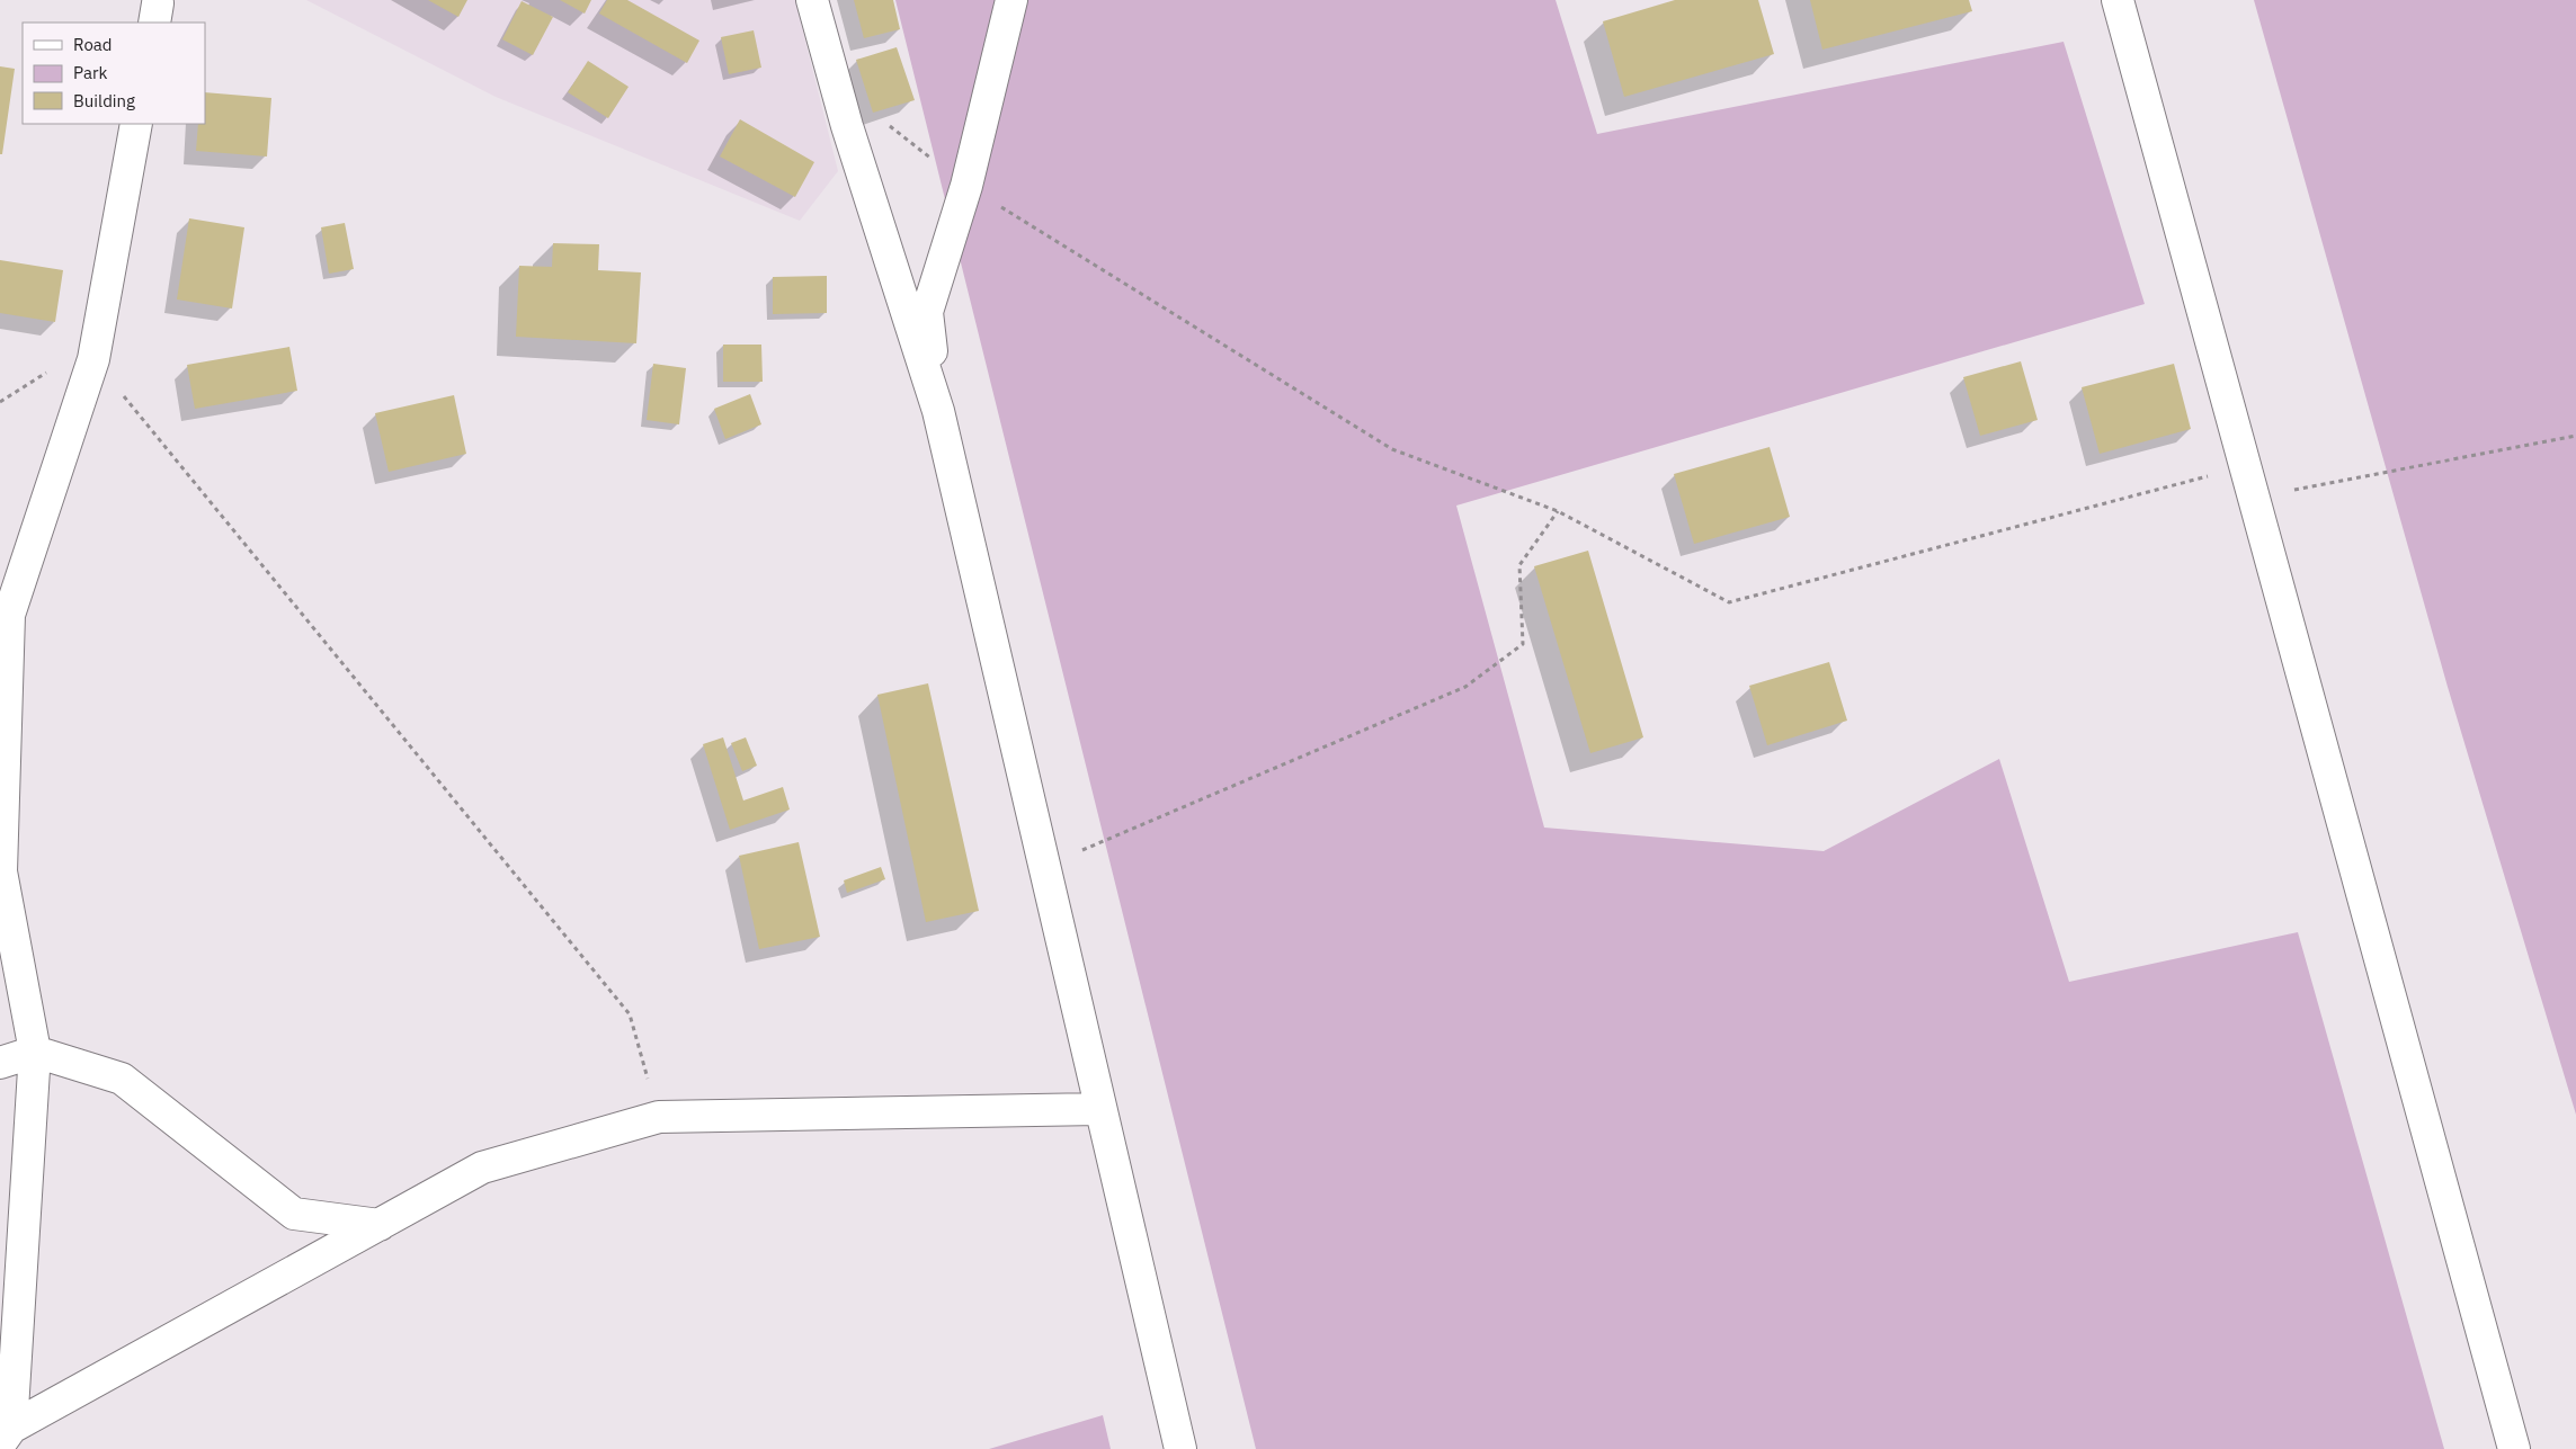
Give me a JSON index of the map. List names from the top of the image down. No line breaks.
{"legend":["Road","Park","Building"]}
